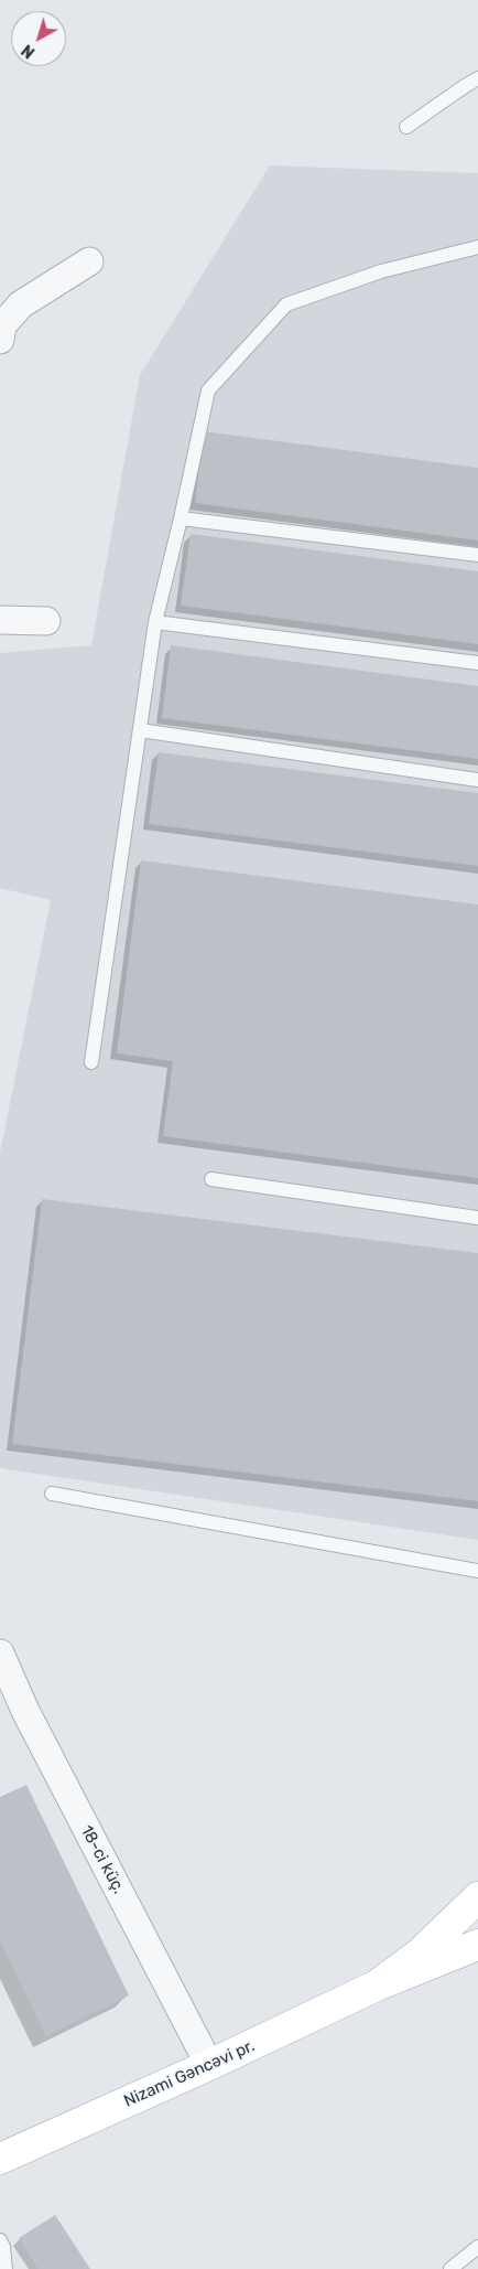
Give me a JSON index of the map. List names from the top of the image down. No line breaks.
{"streets":{"main road":["Nizami Gəncəvi pr."],"street":["18-ci küç."]},"crossings":[["18-ci küç.","Nizami Gəncəvi pr."]],"north":"bottom left"}
